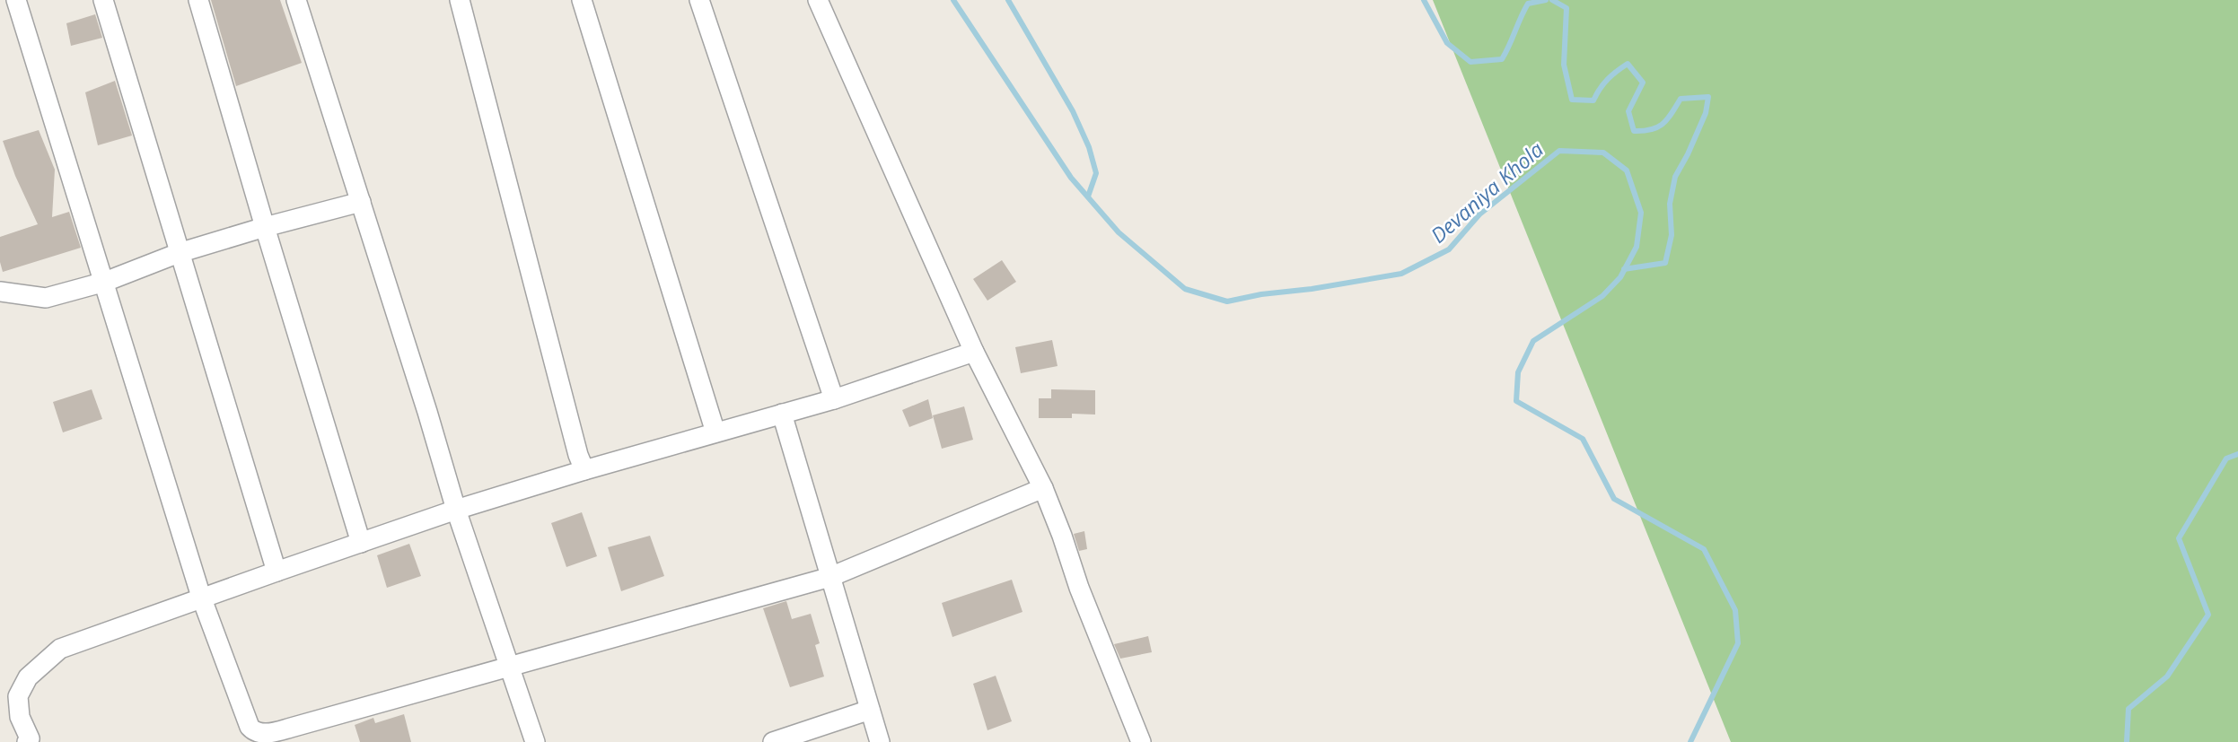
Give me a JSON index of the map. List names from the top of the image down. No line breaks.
{"water":["Devaniya Khola"]}
